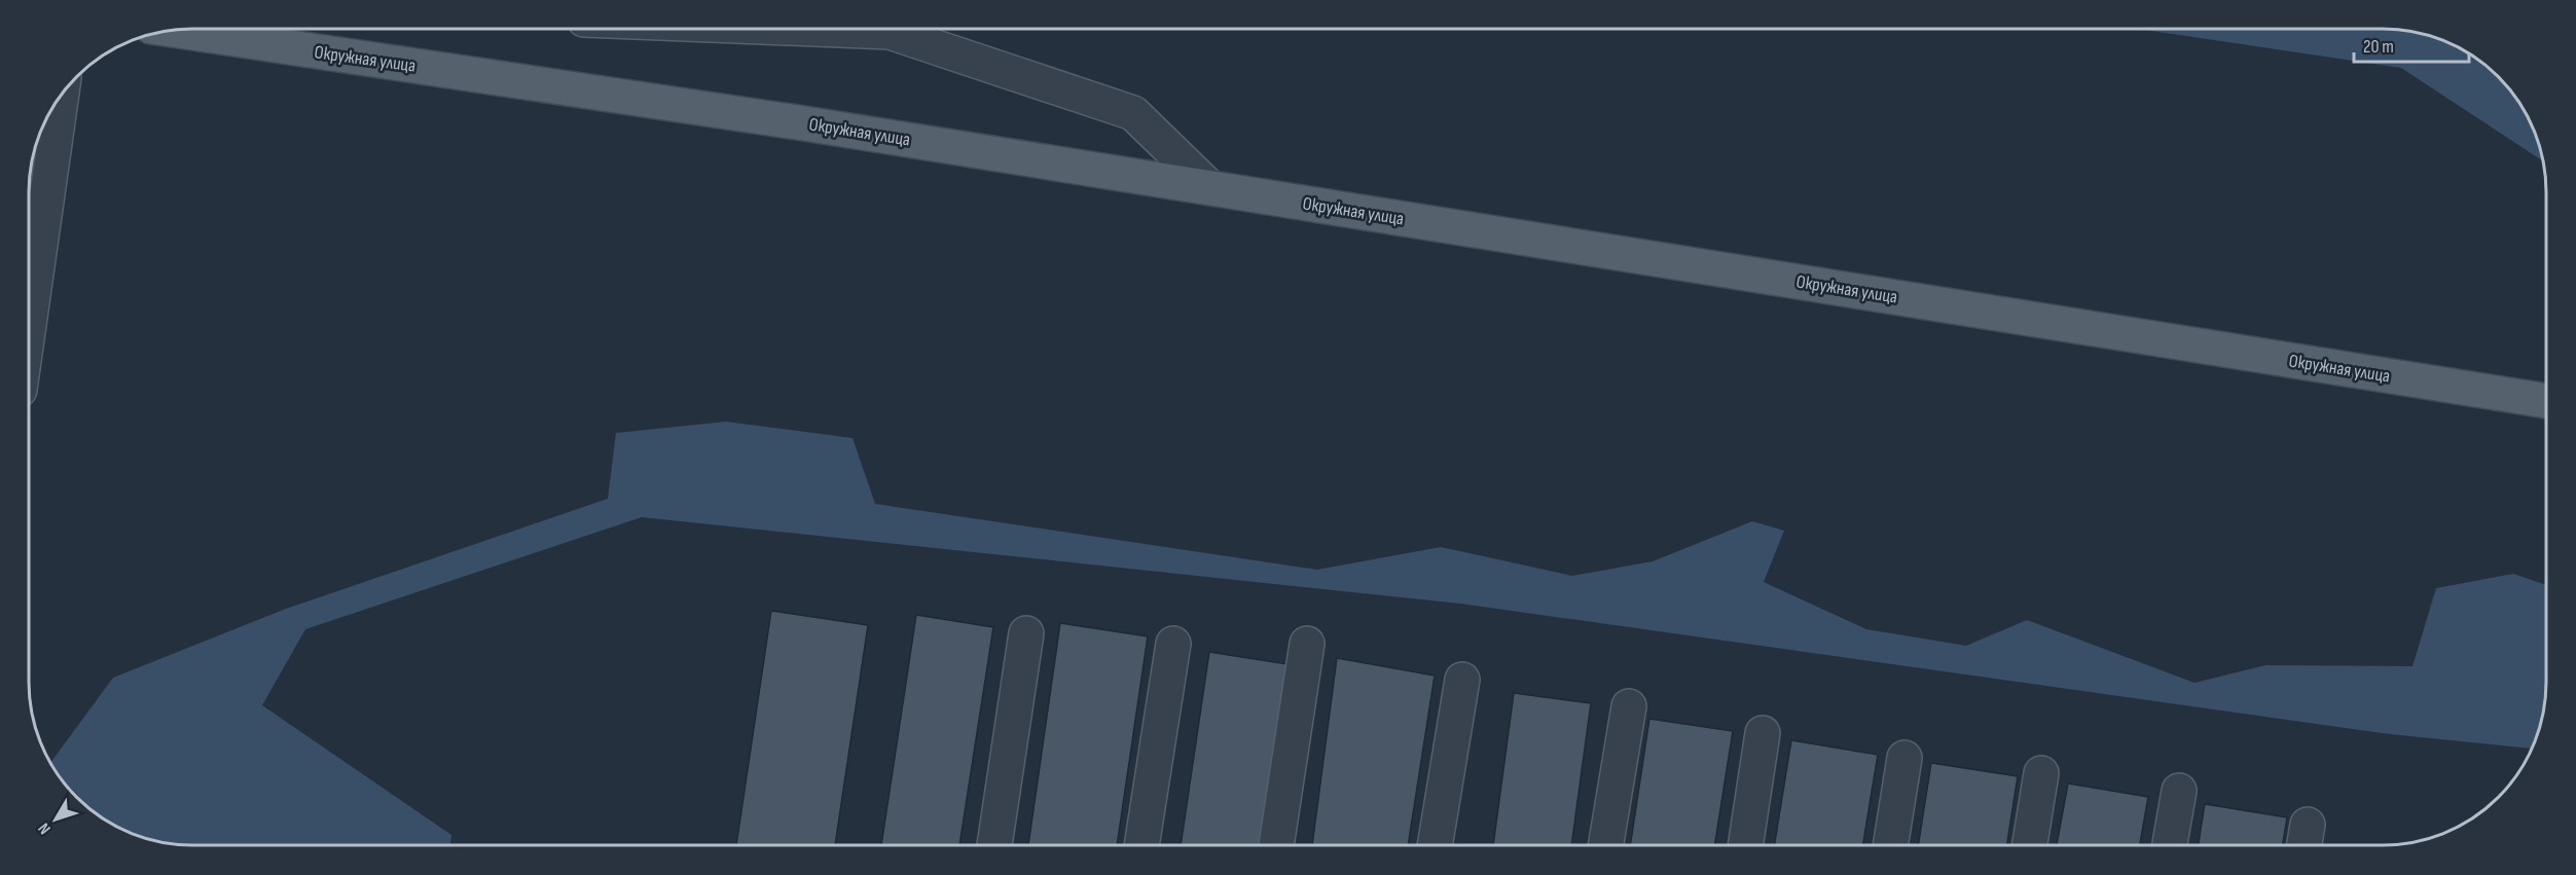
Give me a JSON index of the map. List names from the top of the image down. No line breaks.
{"streets":{"main road":["Окружная улица"]},"scale_bar":"20 m","north":"bottom left"}
